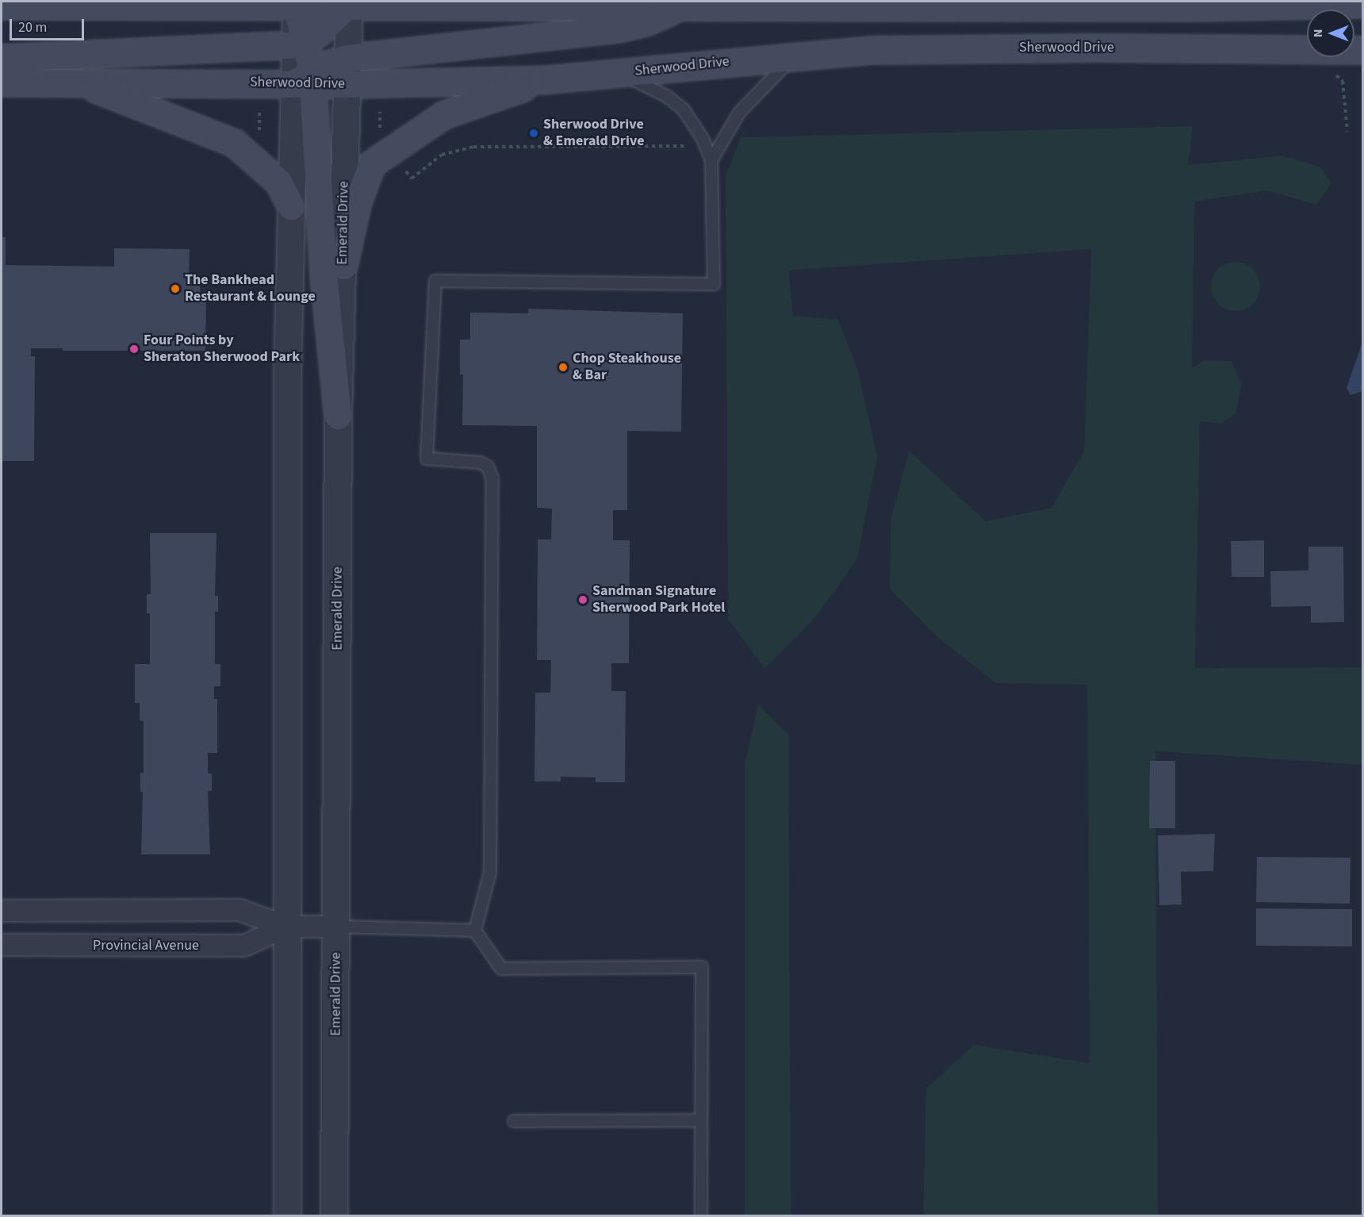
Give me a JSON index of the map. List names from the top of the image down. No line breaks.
{"streets":{"main road":["Sherwood Drive"],"street":["Emerald Drive","Provincial Avenue"]},"crossings":[["Sherwood Drive","Emerald Drive"],["Emerald Drive","Provincial Avenue"]],"places":["Sherwood Drive & Emerald Drive","The Bankhead Restaurant & Lounge","Four Points by Sheraton Sherwood Park","Chop Steakhouse & Bar","Sandman Signature Sherwood Park Hotel"],"scale_bar":"20 m","north":"left"}
